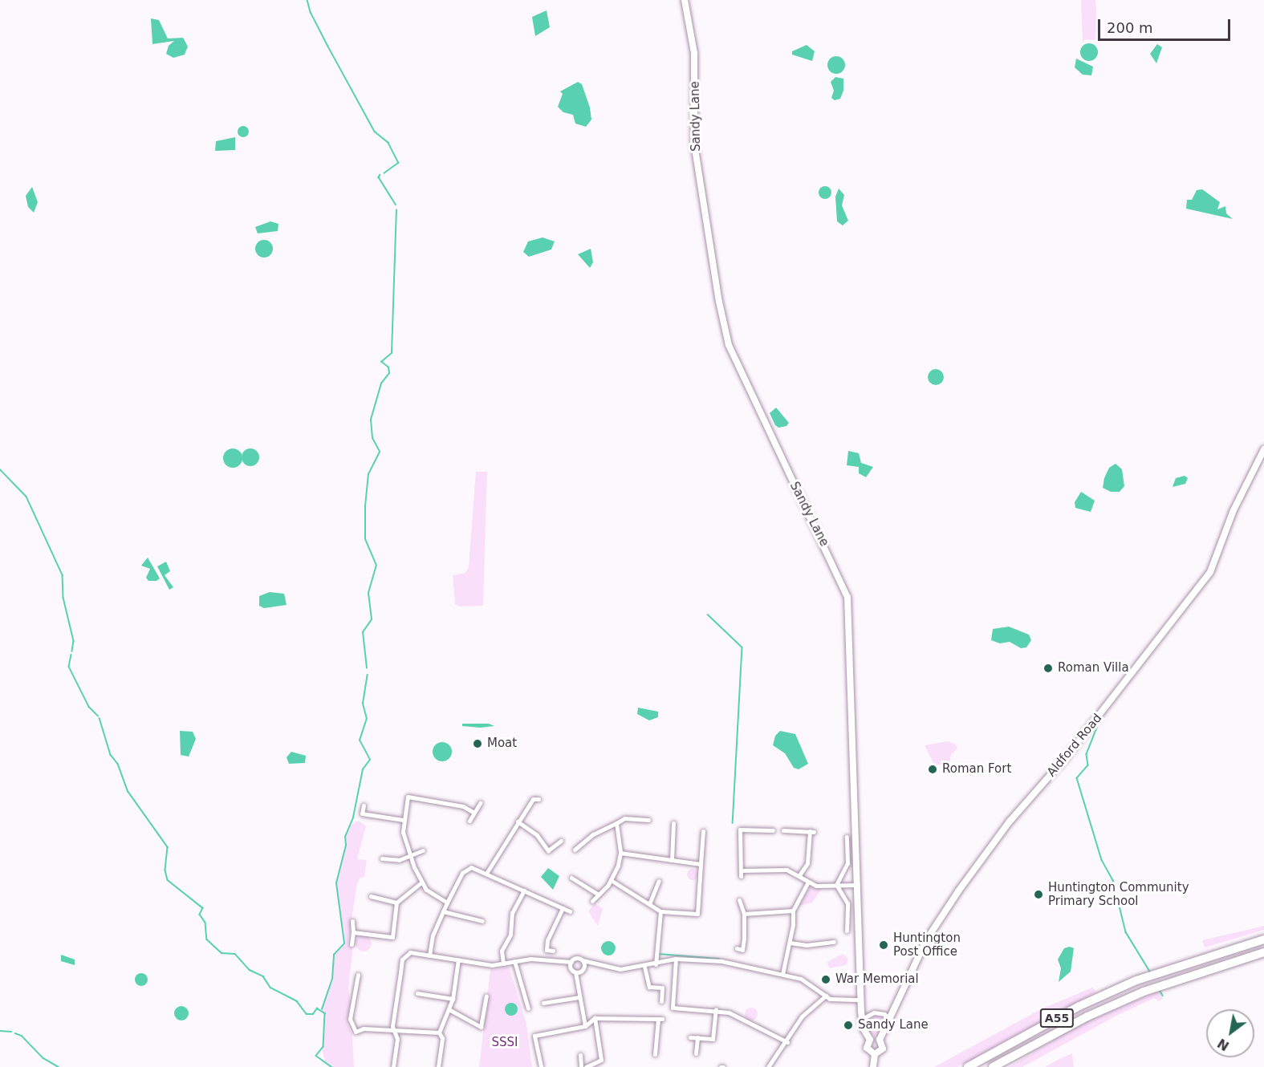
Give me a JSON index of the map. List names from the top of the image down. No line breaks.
{"streets":{"highway":["A55"],"street":["Sandy Lane","Aldford Road"]},"crossings":[["Sandy Lane","Aldford Road"]],"parks":["SSSI"],"places":["Roman Villa","Moat","Roman Fort","Huntington Community Primary School","Huntington Post Office","War Memorial","Sandy Lane"],"scale_bar":"200 m","north":"bottom left"}
